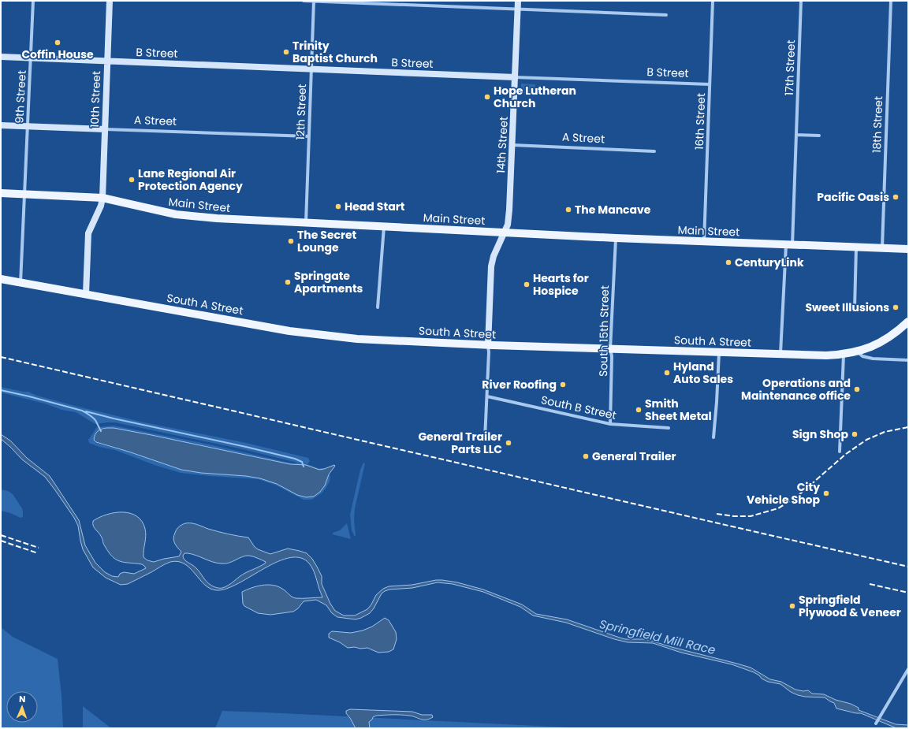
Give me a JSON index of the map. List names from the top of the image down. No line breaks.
{"streets":{"main road":["Main Street","South A Street"],"street":["B Street","17th Street","9th Street","10th Street","12th Street","A Street","16th Street","18th Street","14th Street","South 15th Street","South B Street"]},"crossings":[["B Street","9th Street"],["B Street","10th Street"],["B Street","12th Street"],["B Street","16th Street"],["B Street","14th Street"],["17th Street","Main Street"],["17th Street","South A Street"],["9th Street","A Street"],["9th Street","Main Street"],["9th Street","South A Street"],["10th Street","A Street"],["10th Street","Main Street"],["10th Street","South A Street"],["12th Street","A Street"],["12th Street","Main Street"],["A Street","14th Street"],["16th Street","Main Street"],["18th Street","Main Street"],["14th Street","Main Street"],["14th Street","South A Street"],["Main Street","South 15th Street"],["South A Street","South 15th Street"],["South 15th Street","South B Street"]],"water":["Springfield Mill Race"],"places":["Coffin House","Trinity Baptist Church","Hope Lutheran Church","Lane Regional Air Protection Agency","Pacific Oasis","Head Start","The Mancave","The Secret Lounge","CenturyLink","Springate Apartments","Hearts for Hospice","Sweet Illusions","Hyland Auto Sales","River Roofing","Operations and Maintenance office","Smith Sheet Metal","Sign Shop","General Trailer Parts LLC","General Trailer","City Vehicle Shop","Springfield Plywood & Veneer"],"north":"top"}
